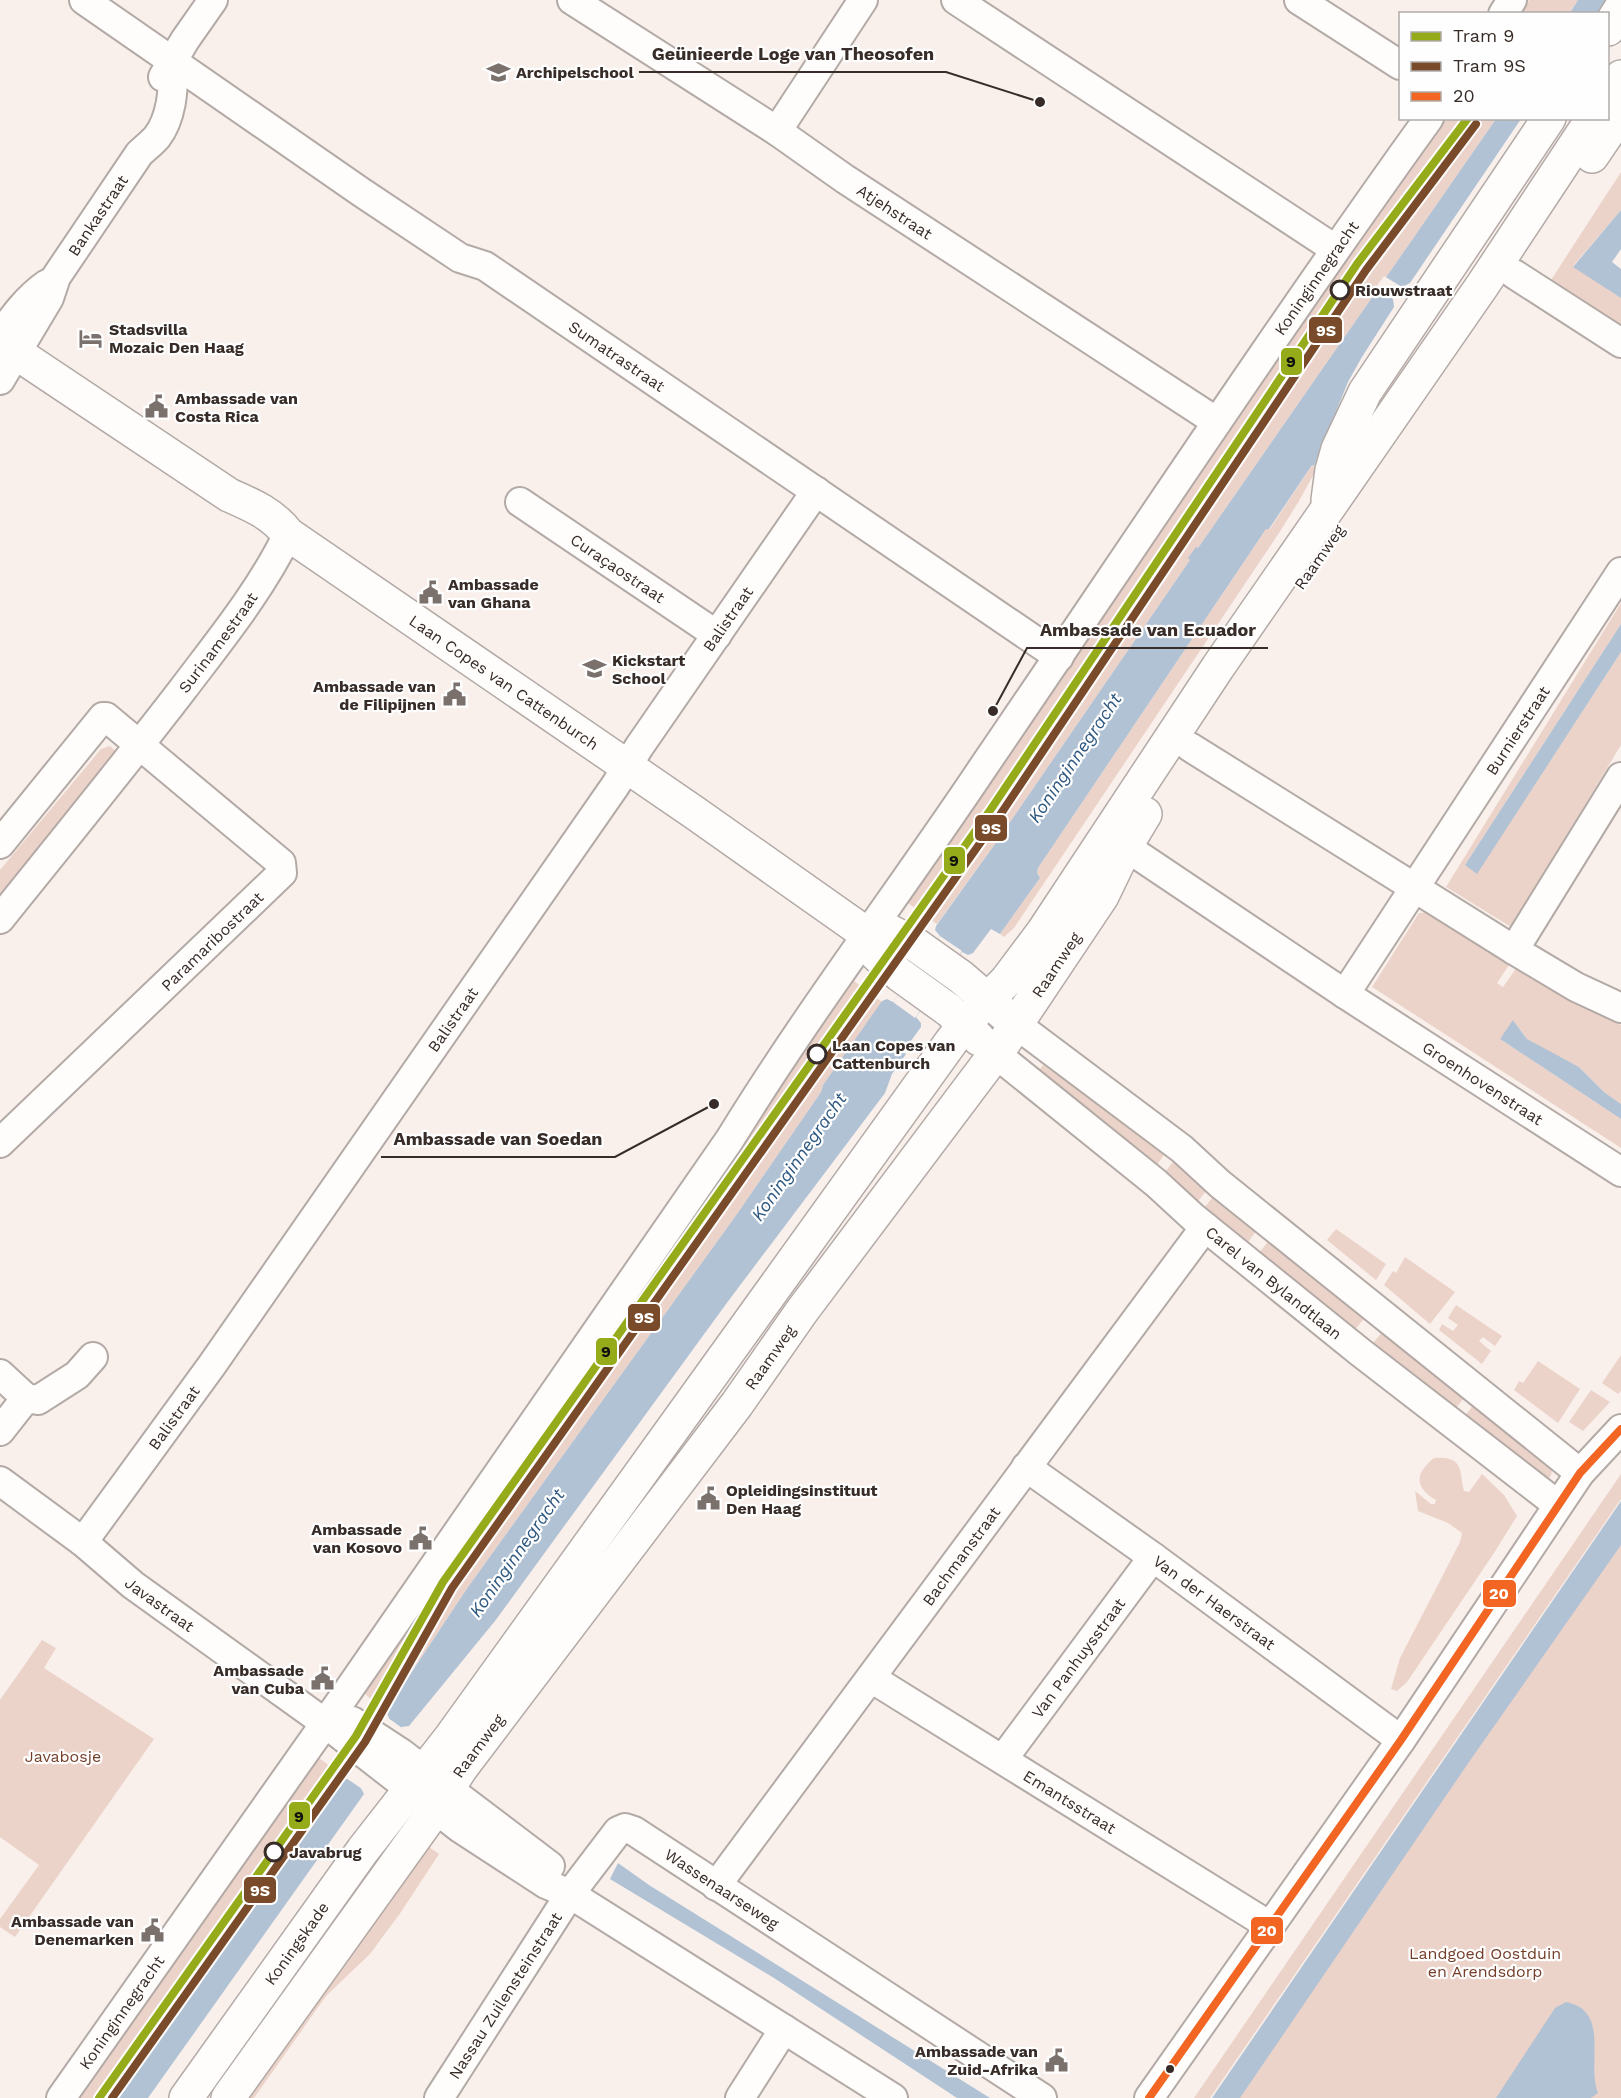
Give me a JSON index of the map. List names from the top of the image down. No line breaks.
{"streets":{"main road":["Raamweg","Laan Copes van Cattenburch","Koningskade"],"street":["Atjehstraat","Bankastraat","Koninginnegracht","Sumatrastraat","Curaçaostraat","Balistraat","Surinamestraat","Burnierstraat","Paramaribostraat","Groenhovenstraat","Carel van Bylandtlaan","Bachmanstraat","Van der Haerstraat","Javastraat","Van Panhuysstraat","Emantsstraat","Wassenaarseweg","Nassau Zuilensteinstraat"]},"crossings":[["Atjehstraat","Koninginnegracht"],["Bankastraat","Sumatrastraat"],["Bankastraat","Laan Copes van Cattenburch"],["Koninginnegracht","Sumatrastraat"],["Koninginnegracht","Laan Copes van Cattenburch"],["Koninginnegracht","Javastraat"],["Sumatrastraat","Balistraat"],["Raamweg","Laan Copes van Cattenburch"],["Raamweg","Groenhovenstraat"],["Raamweg","Carel van Bylandtlaan"],["Raamweg","Javastraat"],["Raamweg","Koningskade"],["Curaçaostraat","Balistraat"],["Balistraat","Laan Copes van Cattenburch"],["Balistraat","Javastraat"],["Surinamestraat","Laan Copes van Cattenburch"],["Surinamestraat","Paramaribostraat"],["Laan Copes van Cattenburch","Carel van Bylandtlaan"],["Carel van Bylandtlaan","Bachmanstraat"],["Bachmanstraat","Van der Haerstraat"],["Bachmanstraat","Emantsstraat"],["Bachmanstraat","Wassenaarseweg"],["Van der Haerstraat","Van Panhuysstraat"],["Javastraat","Koningskade"],["Van Panhuysstraat","Emantsstraat"],["Wassenaarseweg","Nassau Zuilensteinstraat"]],"water":["Koninginnegracht"],"parks":["Javabosje","Landgoed Oostduin en Arendsdorp"],"places":{"school or university":["Archipelschool","Kickstart School"],"other":["Geünieerde Loge van Theosofen","Riouwstraat","Ambassade van Ecuador","Laan Copes van Cattenburch","Ambassade van Soedan","Javabrug"],"hotel":["Stadsvilla Mozaic Den Haag"],"public building":["Ambassade van Costa Rica","Ambassade van Ghana","Ambassade van de Filipijnen","Opleidingsinstituut Den Haag","Ambassade van Kosovo","Ambassade van Cuba","Ambassade van Denemarken","Ambassade van Zuid-Afrika"]},"lines":["tram line 9","tram line 9S","transit line 20"],"legend":["Tram 9","Tram 9S","20"]}
